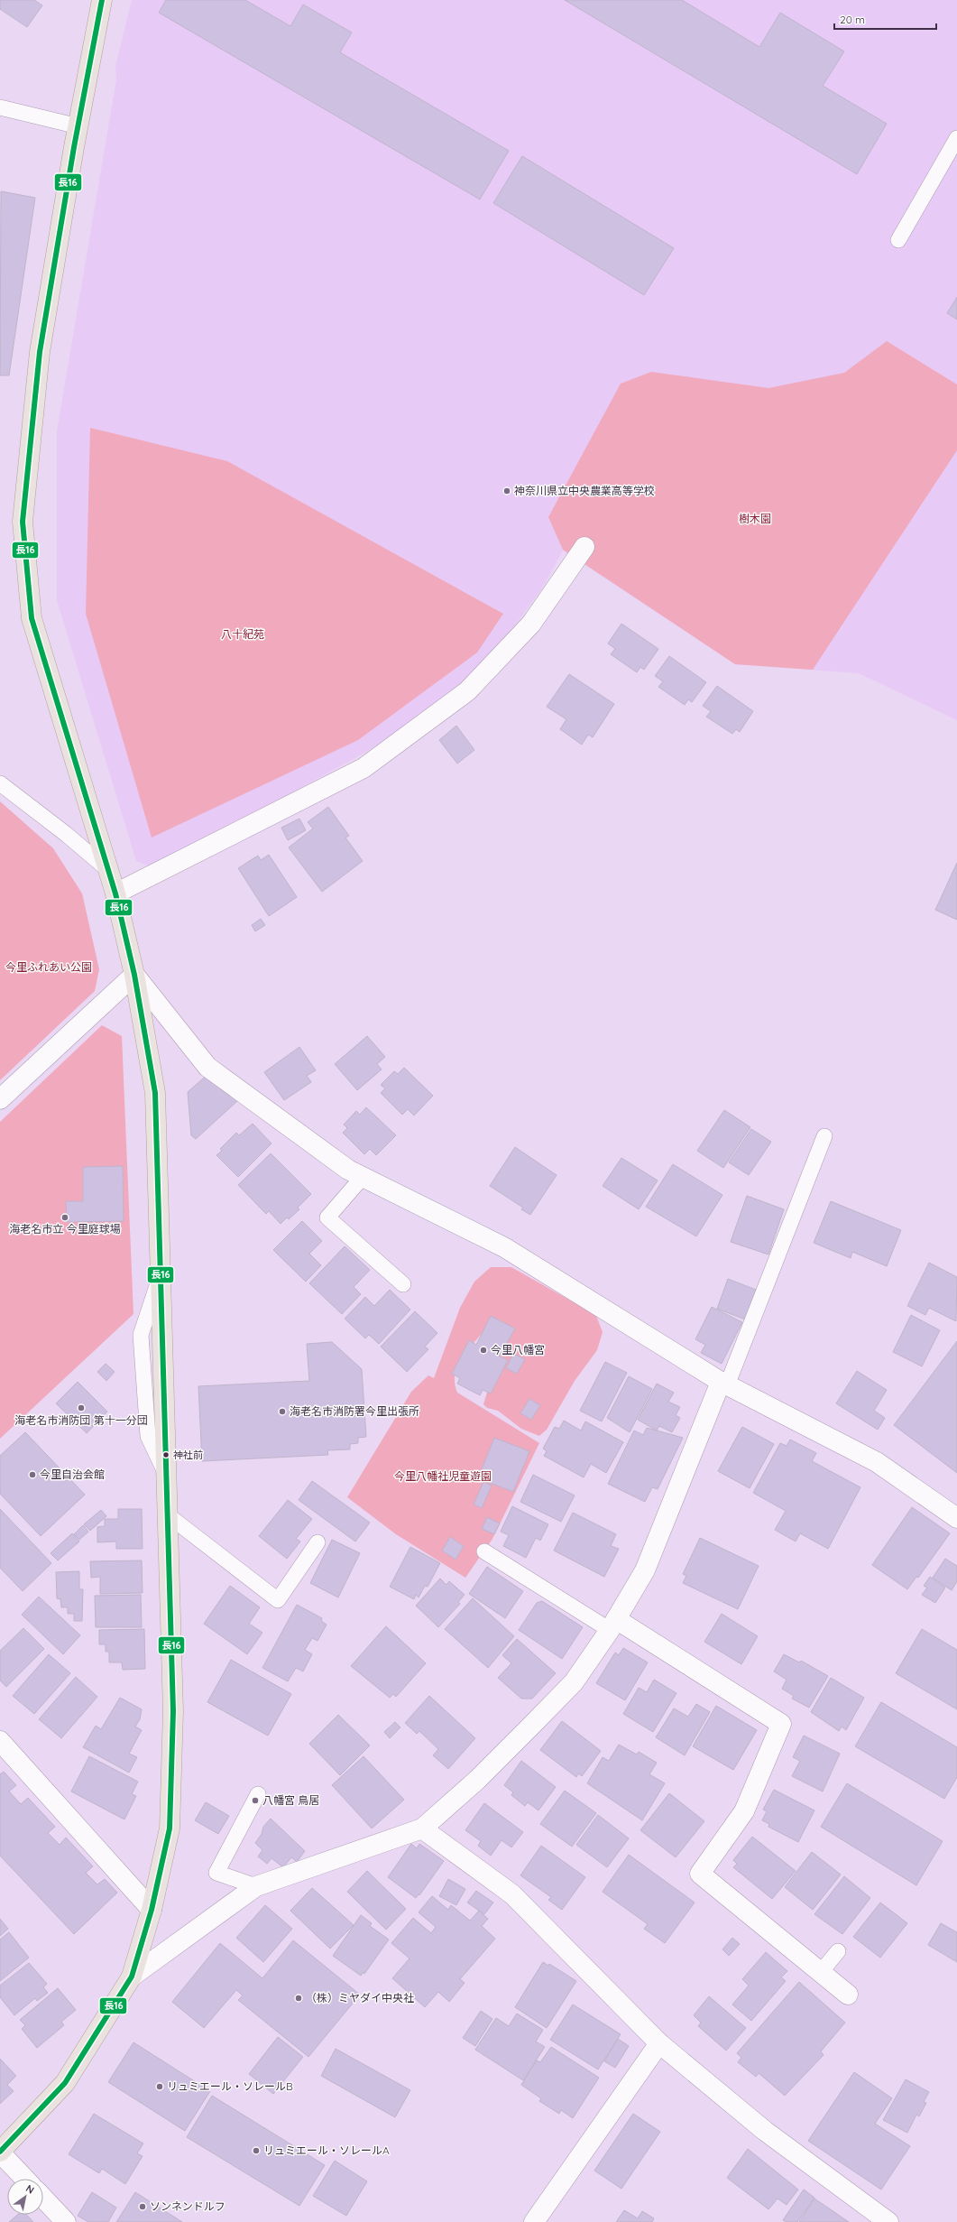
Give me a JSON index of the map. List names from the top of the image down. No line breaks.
{"parks":["樹木園","八十紀苑","今里ふれあい公園","今里八幡社児童遊園"],"places":["神奈川県立中央農業高等学校","海老名市立 今里庭球場","今里八幡宮","海老名市消防団 第十一分団","海老名市消防署今里出張所","神社前","今里自治会館","八幡宮 鳥居","（株）ミヤダイ中央社","リュミエール・ソレールB","リュミエール・ソレールA","ソンネンドルフ"],"lines":["transit line 長16"],"scale_bar":"20 m","north":"top right"}
